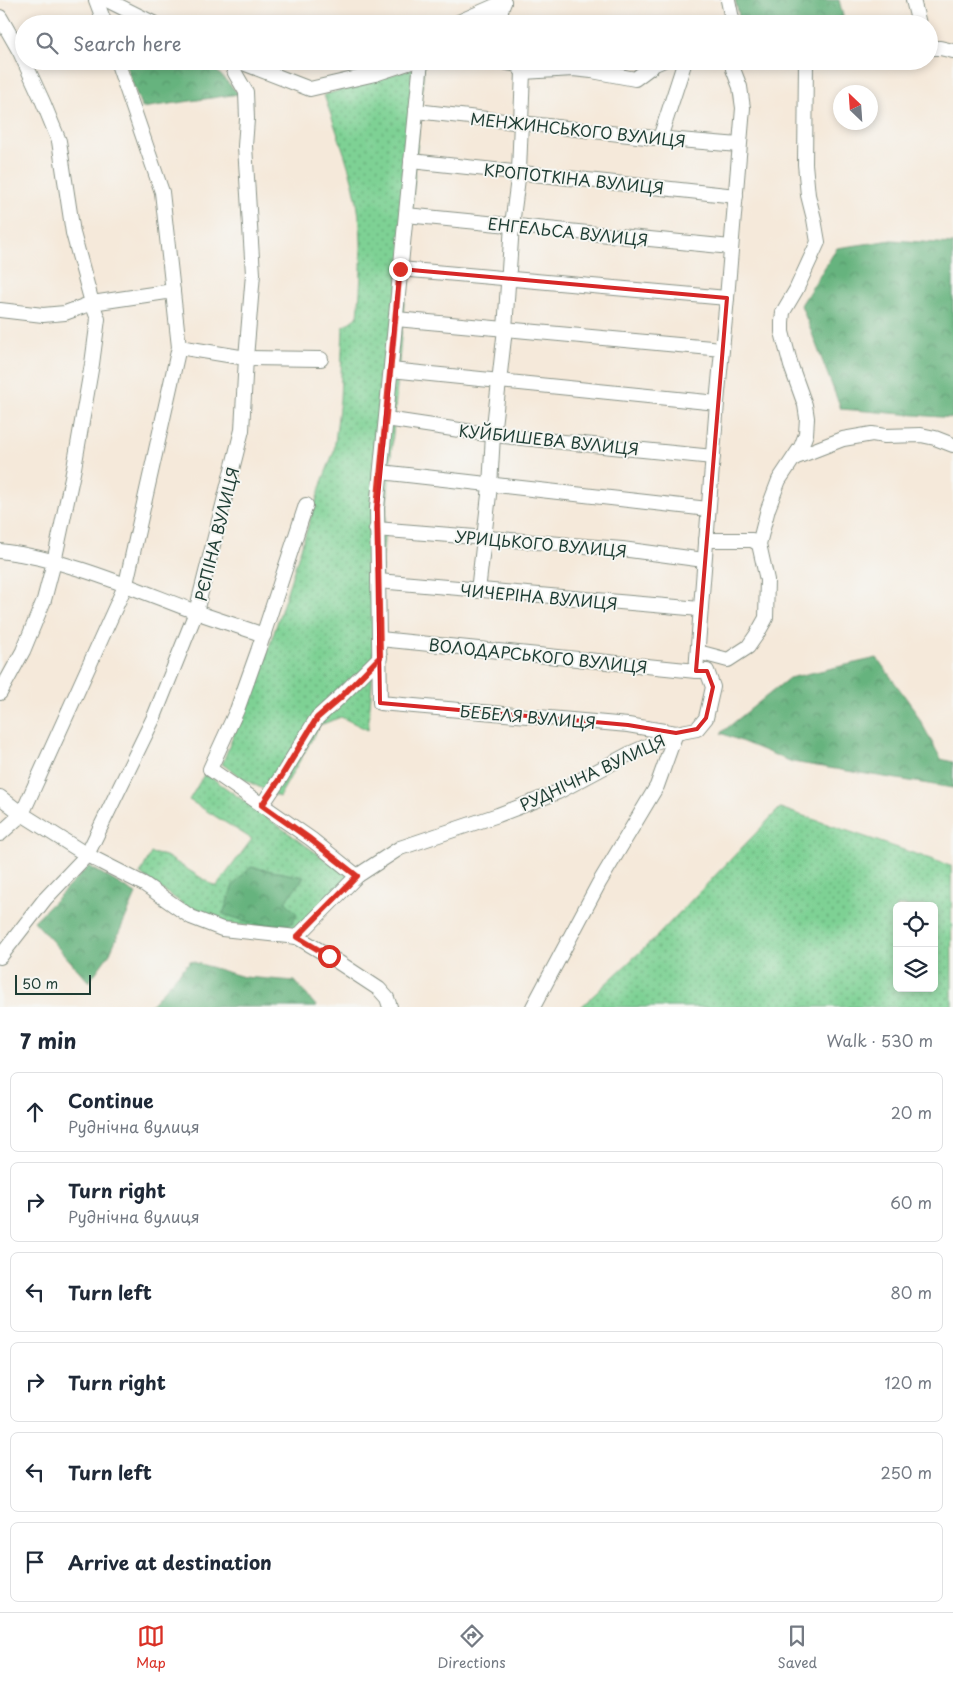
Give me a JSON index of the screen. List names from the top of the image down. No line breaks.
{"streets":{"street":["МЕНЖИНСЬКОГО ВУЛИЦЯ","КРОПОТКІНА ВУЛИЦЯ","ЕНГЕЛЬСА ВУЛИЦЯ","КУЙБИШЕВА ВУЛИЦЯ","РЄПІНА ВУЛИЦЯ","УРИЦЬКОГО ВУЛИЦЯ","ЧИЧЕРІНА ВУЛИЦЯ","ВОЛОДАРСЬКОГО ВУЛИЦЯ","БЕБЕЛЯ ВУЛИЦЯ","РУДНІЧНА ВУЛИЦЯ"]},"crossings":[["БЕБЕЛЯ ВУЛИЦЯ","РУДНІЧНА ВУЛИЦЯ"]],"scale_bar":"50 m","north":"top left","page":{"search":"Search here","scale":"50 m","heading":["7 min","Walk · 530 m"],"list":[["Continue","Руднічна вулиця","20 m"],["Turn right","Руднічна вулиця","60 m"],["Turn left","80 m"],["Turn right","120 m"],["Turn left","250 m"],"Arrive at destination"],"nav":["Map","Directions","Saved"]}}
